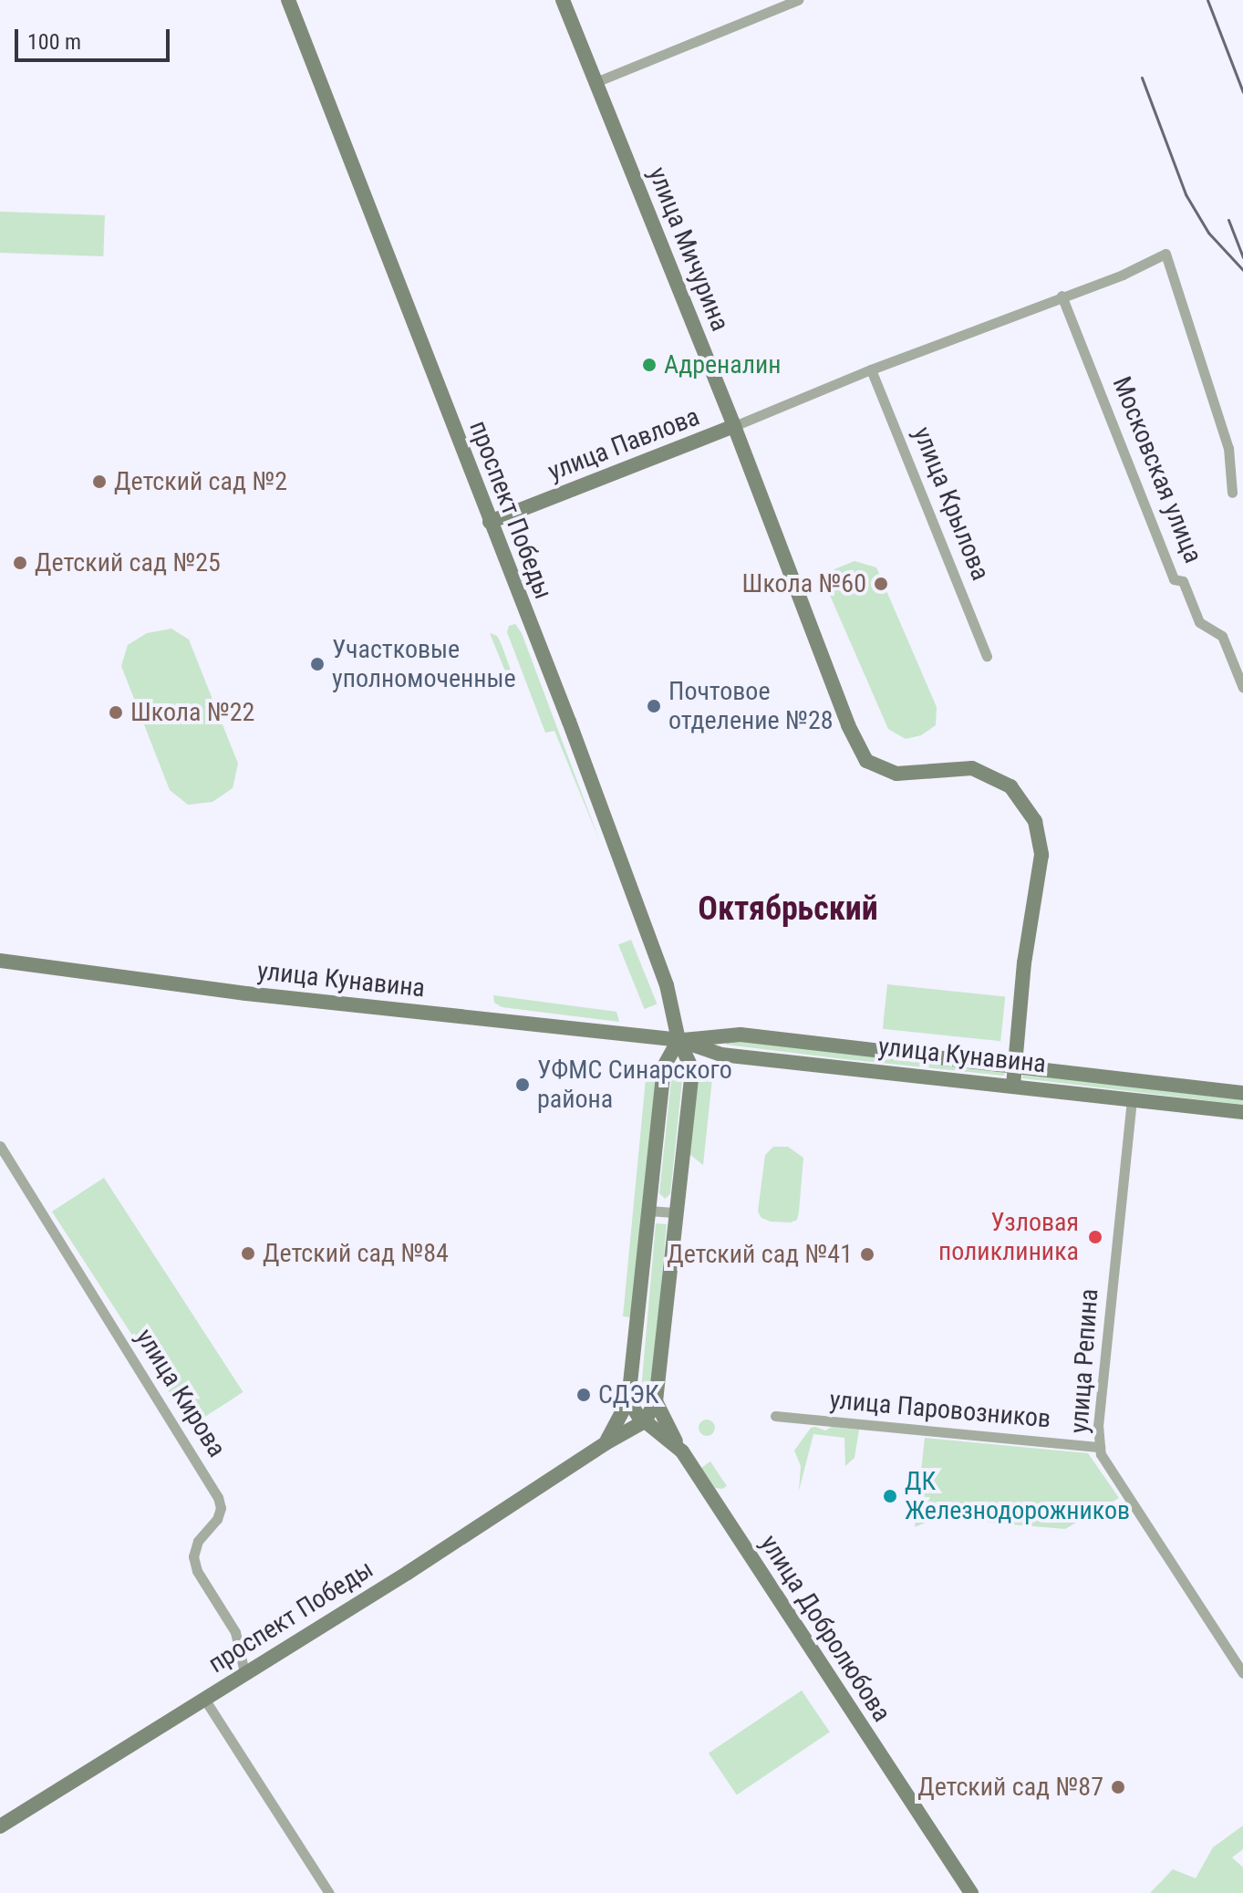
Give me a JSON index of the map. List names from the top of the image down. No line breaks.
{"streets":{"main road":["улица Мичурина","улица Павлова","проспект Победы","улица Кунавина","улица Добролюбова"],"street":["Московская улица","улица Крылова","улица Репина","улица Кирова","улица Паровозников"]},"crossings":[["улица Мичурина","улица Павлова"],["улица Мичурина","улица Кунавина"],["улица Павлова","проспект Победы"],["проспект Победы","улица Кунавина"],["проспект Победы","улица Кирова"],["проспект Победы","улица Добролюбова"],["улица Кунавина","улица Репина"],["улица Репина","улица Паровозников"]],"districts":["Октябрьский"],"places":["Адреналин","Детский сад №2","Детский сад №25","Школа №60","Участковые уполномоченные","Почтовое отделение №28","Школа №22","УФМС Синарского района","Узловая поликлиника","Детский сад №84","Детский сад №41","СДЭК","ДК Железнодорожников","Детский сад №87"],"scale_bar":"100 m"}
